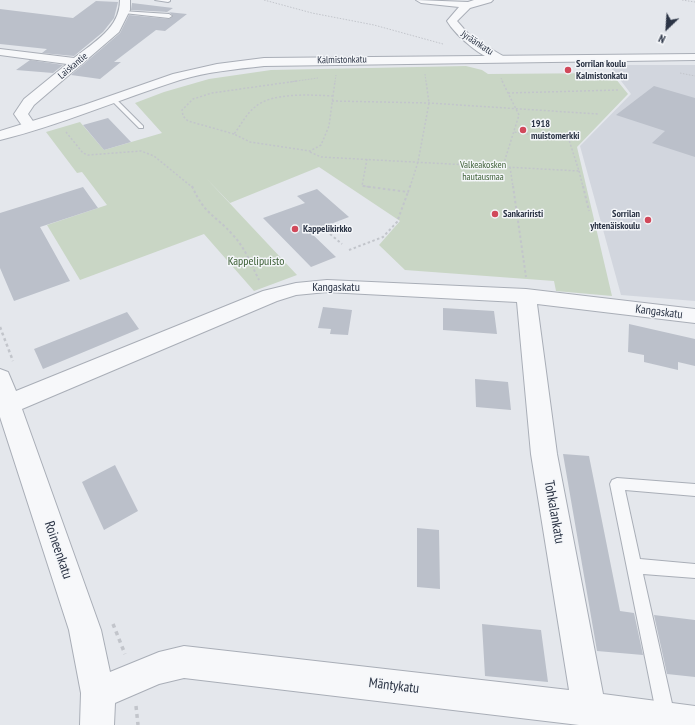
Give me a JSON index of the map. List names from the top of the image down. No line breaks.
{"streets":{"street":["Jyräänkatu","Kalmistonkatu","Laiskantie","Kangaskatu","Tohkalankatu","Roineenkatu","Mäntykatu"]},"crossings":[["Jyräänkatu","Kalmistonkatu"],["Kalmistonkatu","Laiskantie"],["Kangaskatu","Tohkalankatu"],["Kangaskatu","Roineenkatu"],["Tohkalankatu","Mäntykatu"],["Roineenkatu","Mäntykatu"]],"parks":["Valkeakosken hautausmaa","Kappelipuisto"],"places":["Sorrilan koulu Kalmistonkatu","1918 muistomerkki","Sankariristi","Sorrilan yhtenäiskoulu","Kappelikirkko"],"north":"bottom left"}
